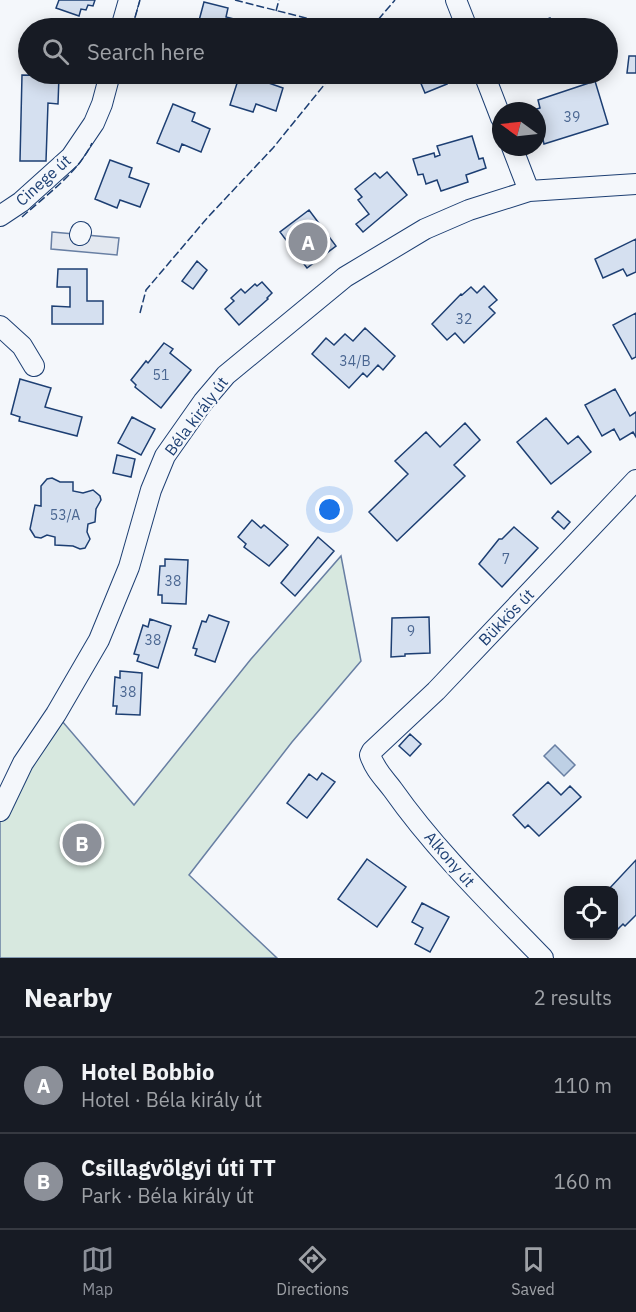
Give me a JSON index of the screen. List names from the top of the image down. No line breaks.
{"streets":{"street":["Cinege út","Béla király út","Bükkös út","Alkony út"]},"crossings":[["Bükkös út","Alkony út"]],"house_numbers":["39","32","34/B","51","53/A","7","38","9","38","38"],"north":"left","page":{"search":"Search here","pins":["A","B"],"heading":["Nearby","2 results"],"list":[{"mark":"A","name":"Hotel Bobbio","note":"Hotel · Béla király út","value":"110 m"},{"mark":"B","name":"Csillagvölgyi úti TT","note":"Park · Béla király út","value":"160 m"}],"nav":["Map","Directions","Saved"]}}
